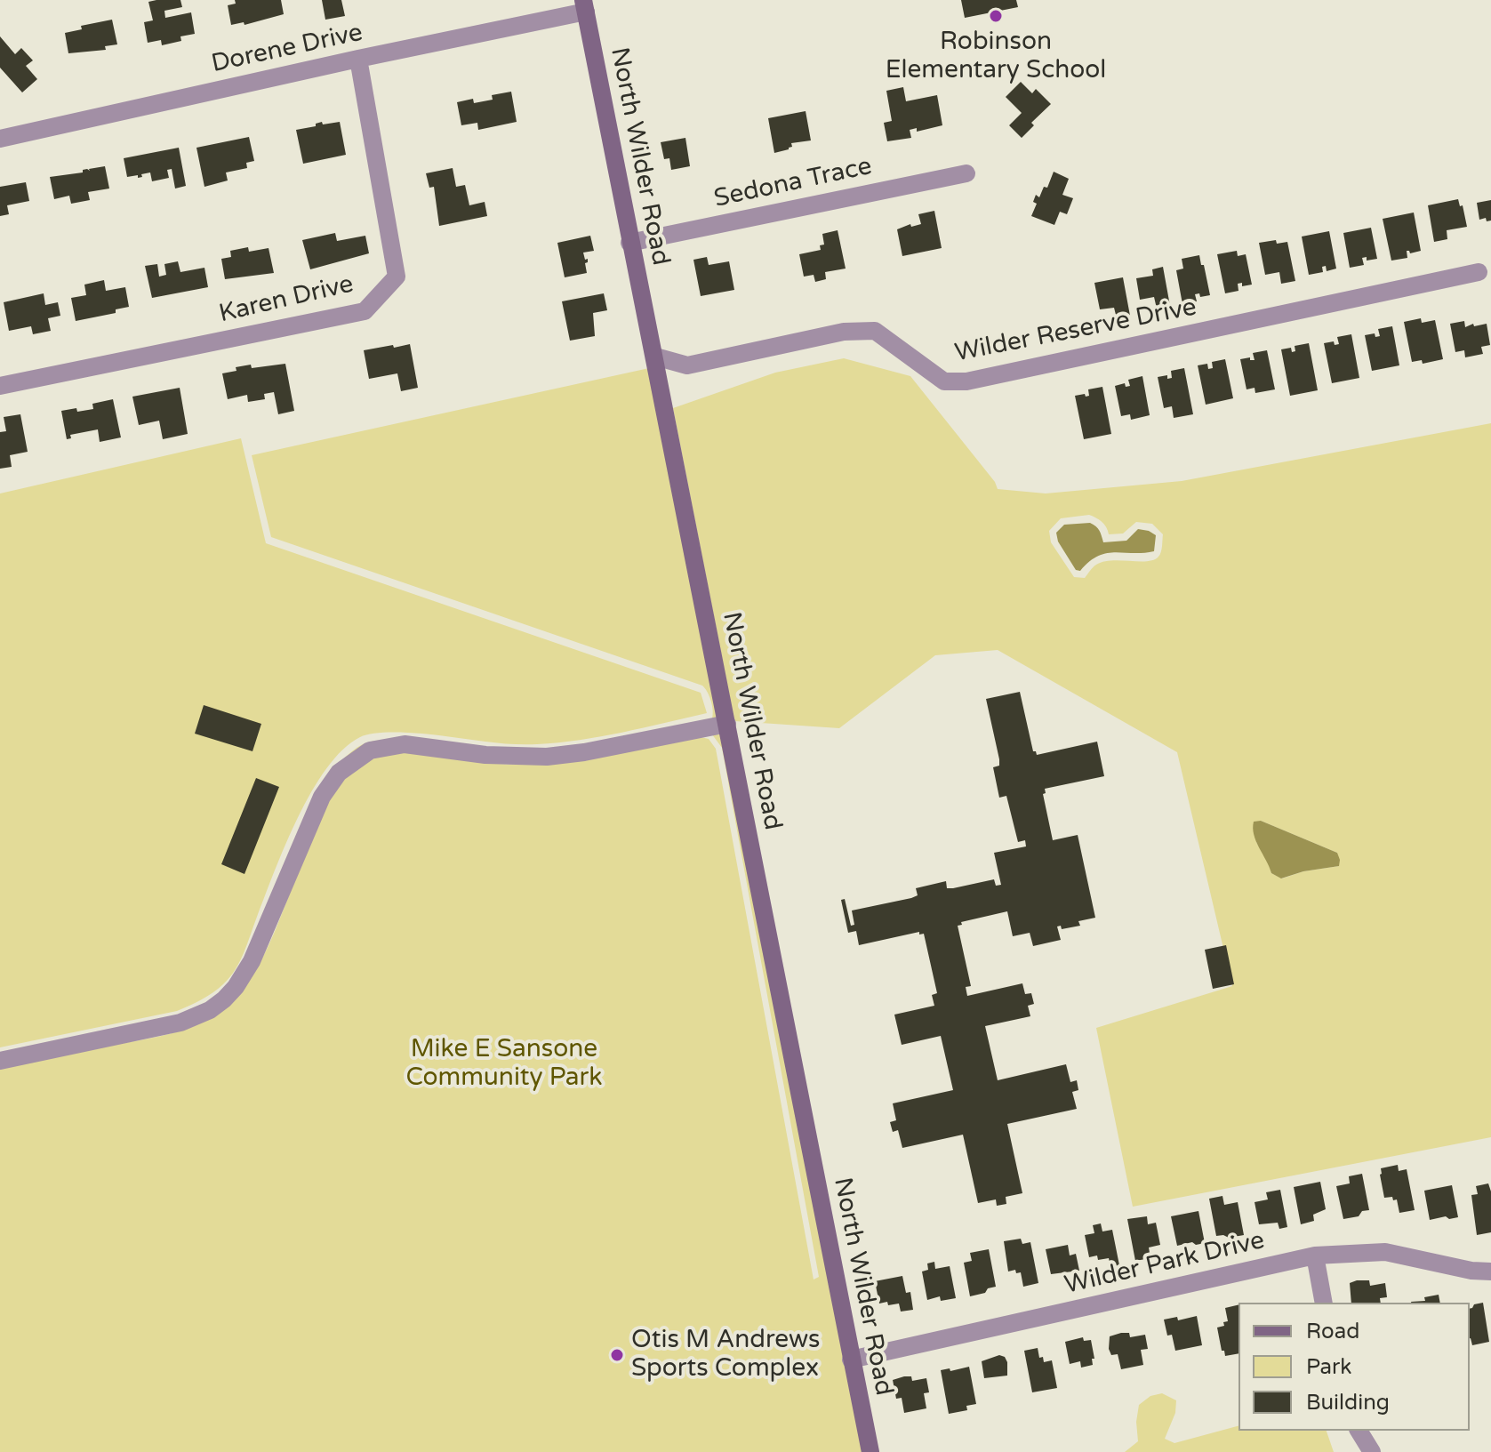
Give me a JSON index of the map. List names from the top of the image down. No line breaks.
{"streets":{"street":["Dorene Drive","North Wilder Road","Sedona Trace","Karen Drive","Wilder Reserve Drive","Wilder Park Drive"]},"crossings":[["Dorene Drive","North Wilder Road"],["Dorene Drive","Karen Drive"],["North Wilder Road","Sedona Trace"],["North Wilder Road","Wilder Reserve Drive"],["North Wilder Road","Wilder Park Drive"]],"parks":["Mike E Sansone Community Park"],"places":["Robinson Elementary School","Otis M Andrews Sports Complex"],"legend":["Road","Park","Building"]}
